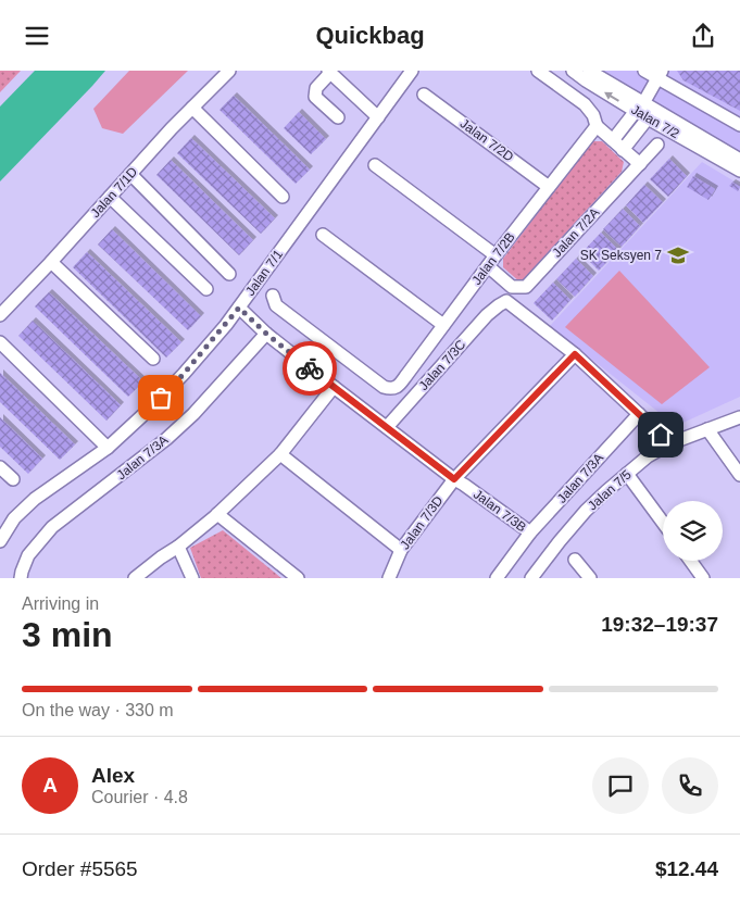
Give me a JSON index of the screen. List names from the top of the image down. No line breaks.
{"streets":{"street":["Jalan 7/2","Jalan 7/2D","Jalan 7/1D","Jalan 7/2A","Jalan 7/2B","Jalan 7/1","Jalan 7/3C","Jalan 7/3A","Jalan 7/5","Jalan 7/3B","Jalan 7/3D"]},"crossings":[["Jalan 7/2D","Jalan 7/2B"],["Jalan 7/2A","Jalan 7/2B"],["Jalan 7/1","Jalan 7/3B"],["Jalan 7/3C","Jalan 7/3B"],["Jalan 7/3C","Jalan 7/3D"],["Jalan 7/3A","Jalan 7/3B"],["Jalan 7/3B","Jalan 7/3D"]],"places":{"school or university":["SK Seksyen 7"]},"page":{"header":"Quickbag","heading":["3 min","Arriving in","19:32–19:37"],"panel":["Alex","Courier · 4.8","Order #5565","$12.44"],"bar":"On the way · 330 m","round":"A"}}
